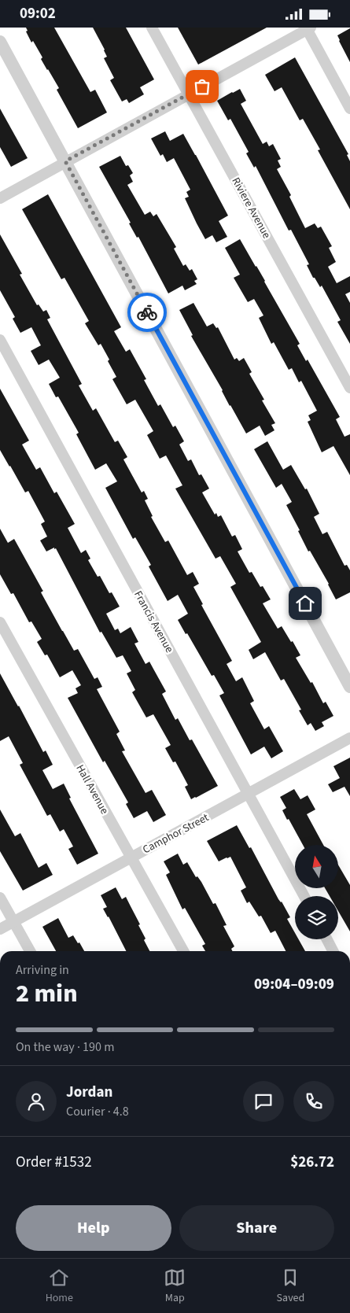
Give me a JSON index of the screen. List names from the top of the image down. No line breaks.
{"streets":{"street":["Riviere Avenue","Francis Avenue","Hall Avenue","Camphor Street"]},"crossings":[["Francis Avenue","Camphor Street"],["Hall Avenue","Camphor Street"]],"north":"top","page":{"status":"09:02","heading":["2 min","Arriving in","09:04–09:09"],"panel":["Jordan","Courier · 4.8","Order #1532","$26.72"],"bar":"On the way · 190 m","buttons":["Help","Share"],"tabs":["Home","Map","Saved"]}}
